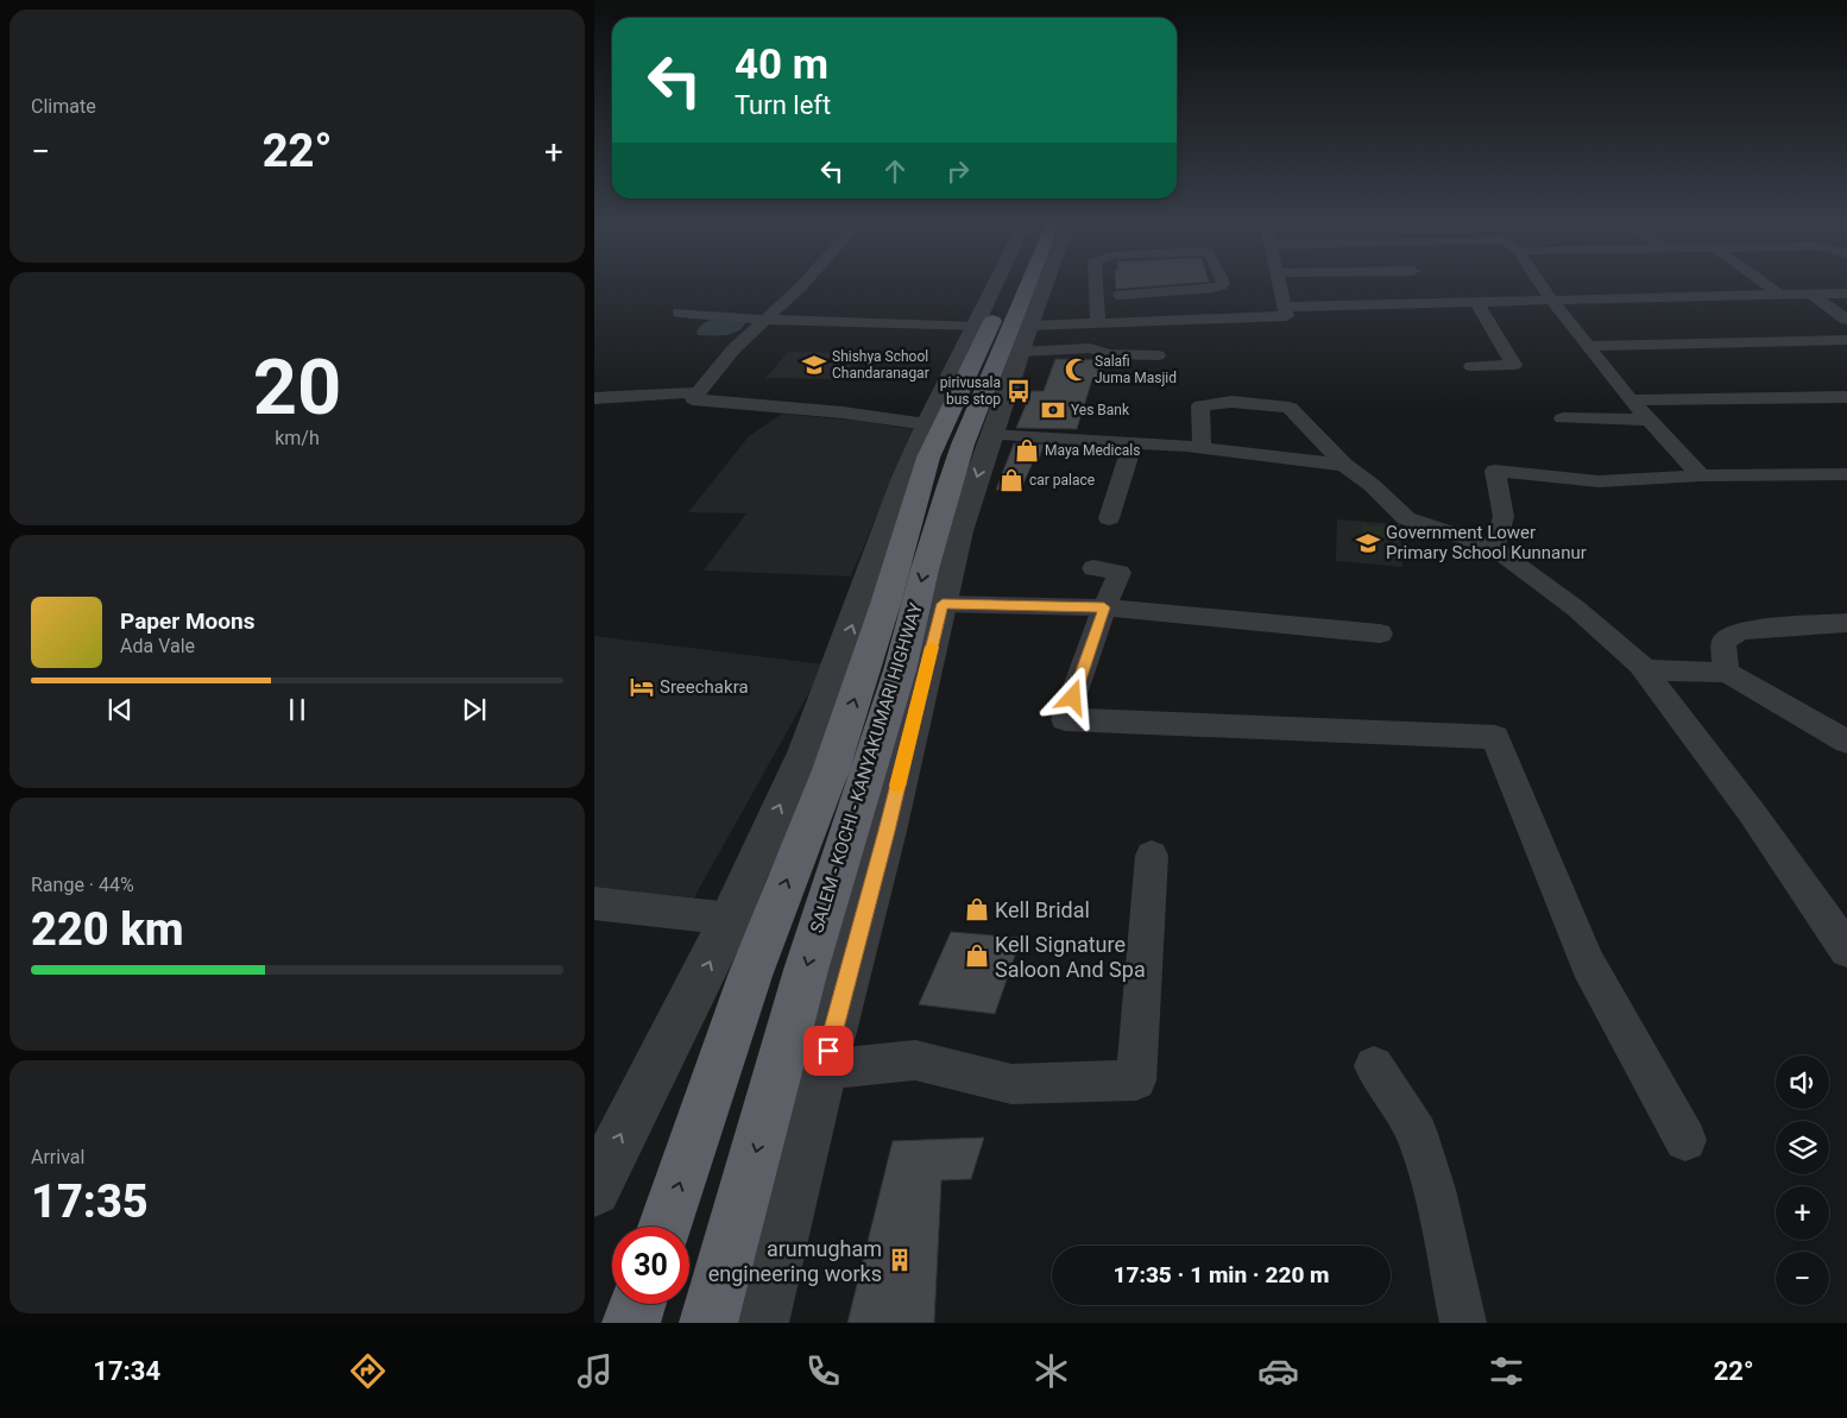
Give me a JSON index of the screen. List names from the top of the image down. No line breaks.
{"streets":{"highway":["SALEM - KOCHI - KANYAKUMARI HIGHWAY"]},"places":{"school or university":["Shishya School Chandaranagar","Government Lower Primary School Kunnanur"],"mosque":["Salafi Juma Masjid"],"bus stop":["pirivusala bus stop"],"bank":["Yes Bank"],"shop":["Maya Medicals","car palace","Kell Bridal","Kell Signature Saloon And Spa"],"hotel":["Sreechakra"],"building":["arumugham engineering works"]},"page":{"tile":["Climate",["20","km/h"],["Range · 44%","220 km"],["Arrival","17:35"]],"turn":["40 m","Turn left"],"heat":["−","22°","+"],"song":["Paper Moons","Ada Vale"],"map_buttons":["+","−"],"limit":"30","trip":"17:35 · 1 min · 220 m","tabs":["17:34","22°"]}}
